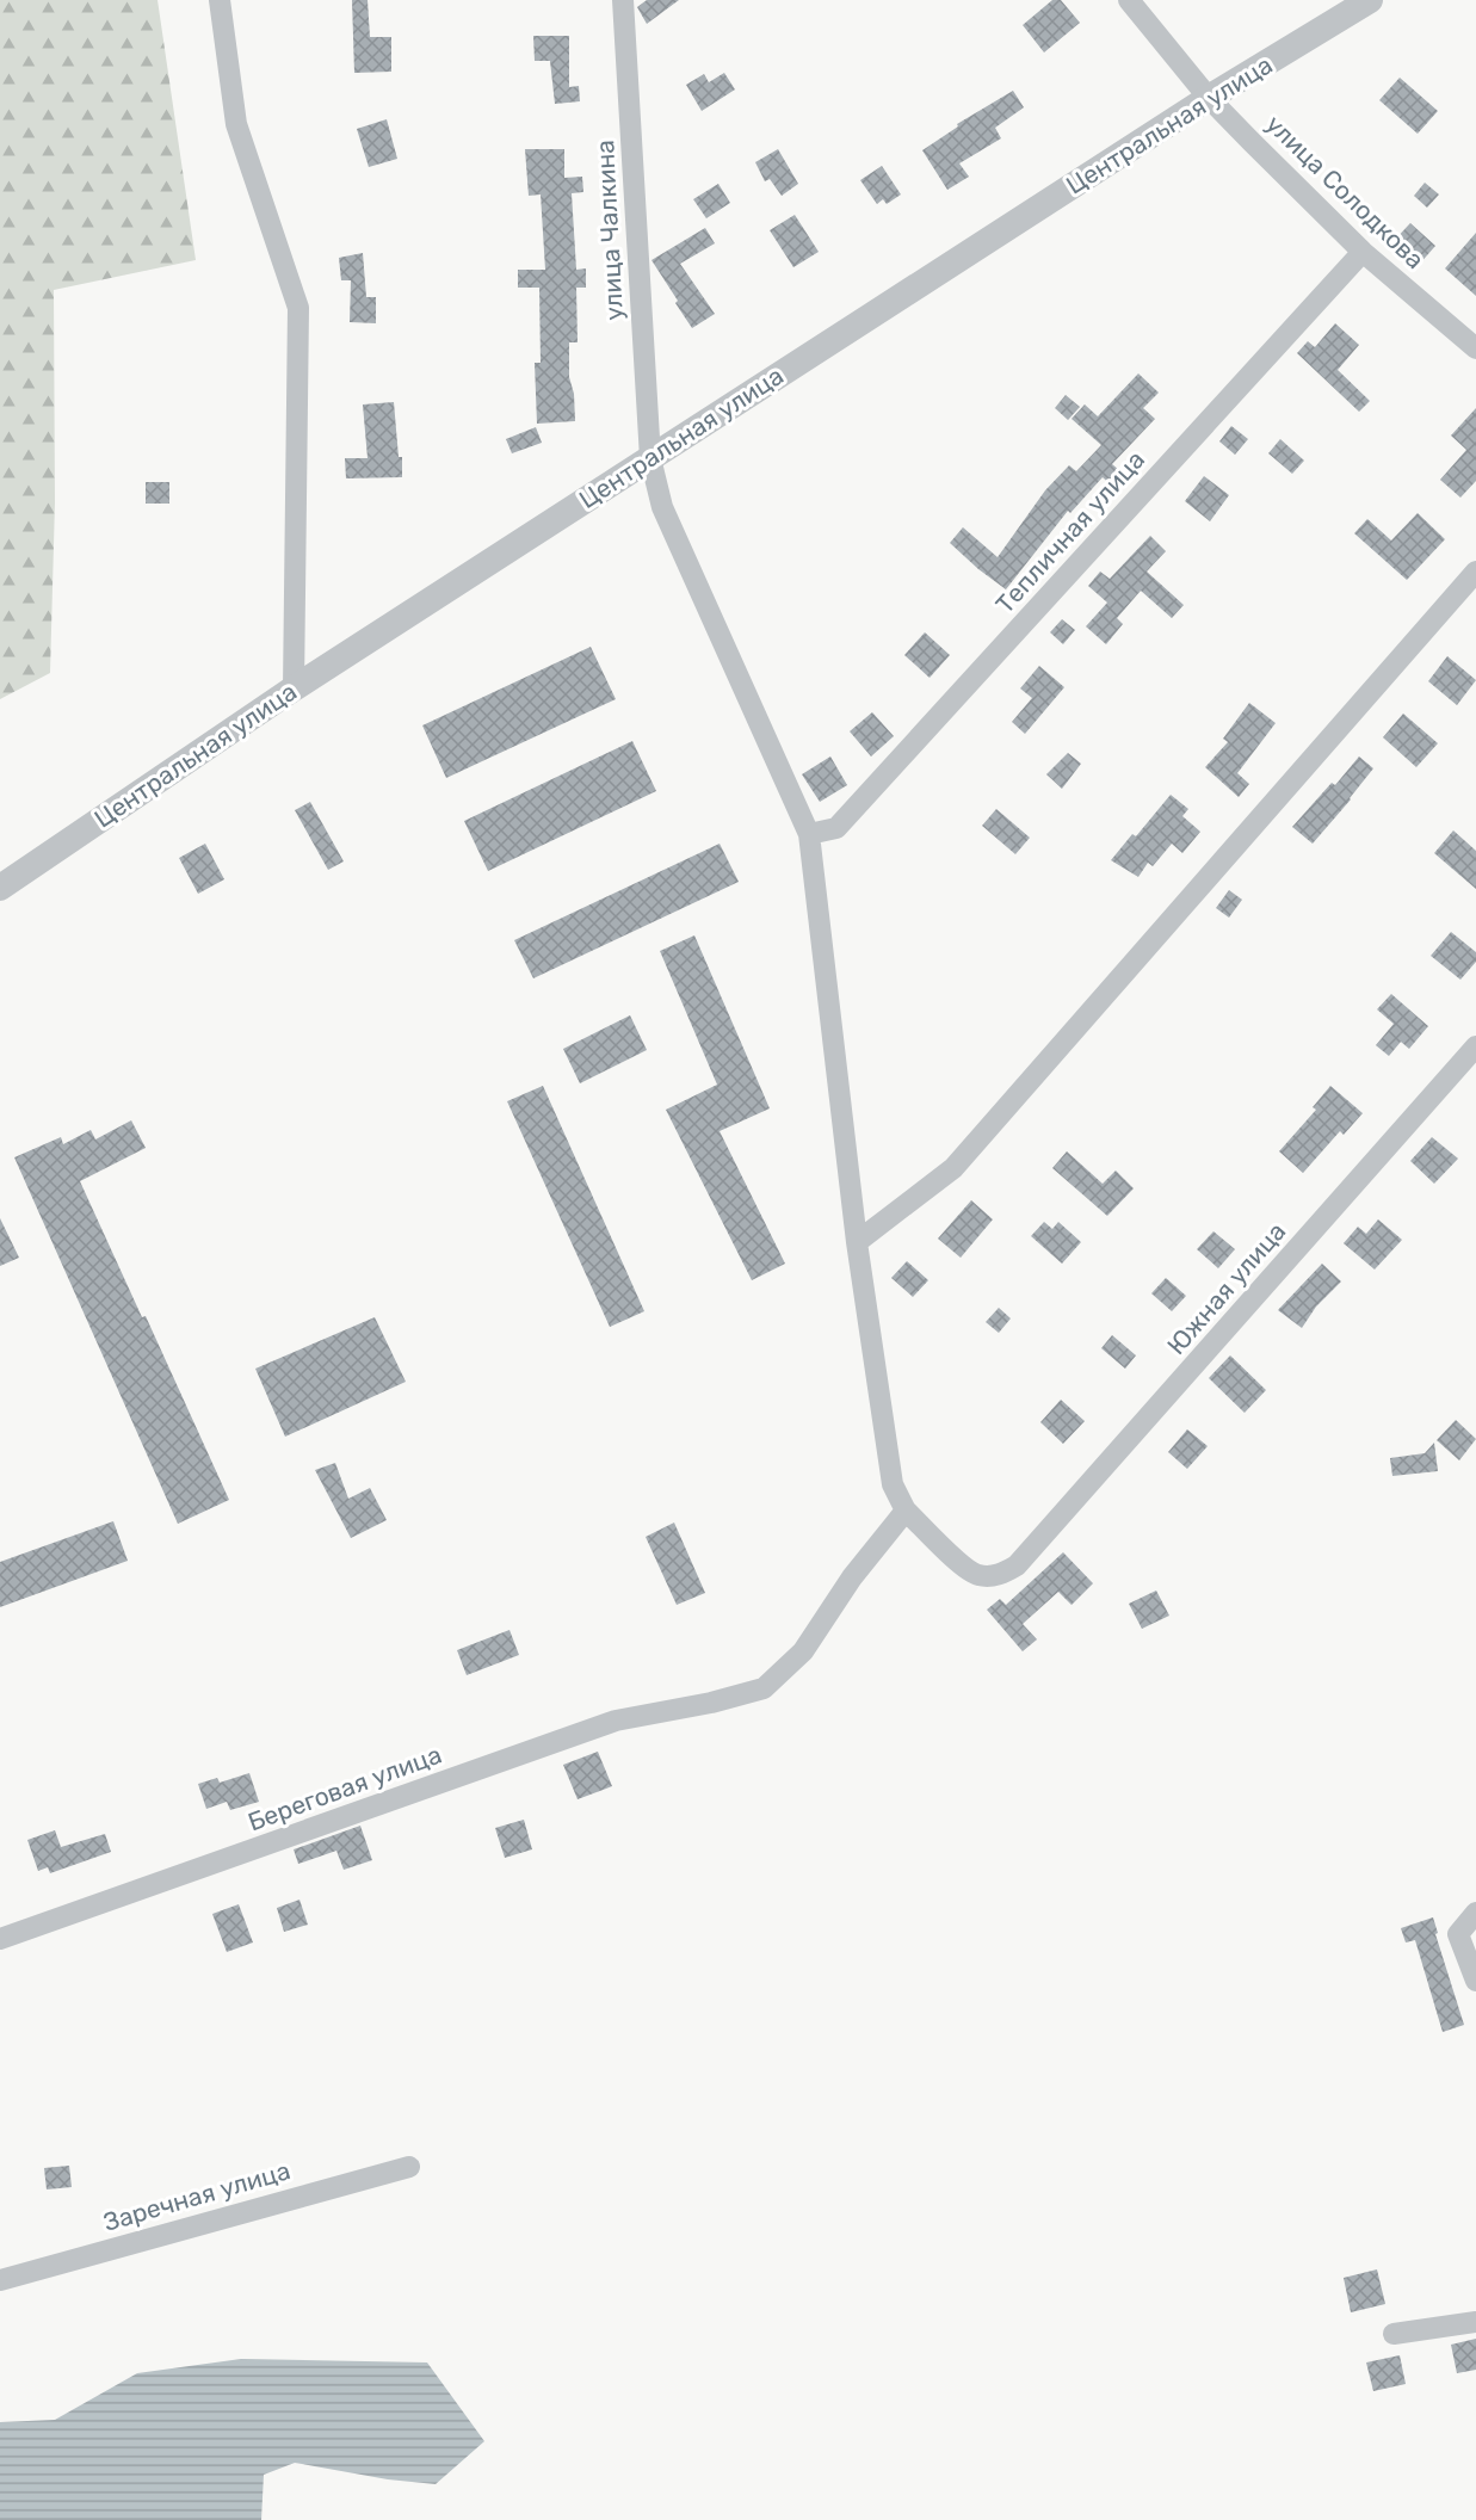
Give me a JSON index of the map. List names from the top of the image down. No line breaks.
{"streets":{"street":["Центральная улица","улица Солодкова","улица Чалкина","Тепличная улица","Южная улица","Береговая улица","Заречная улица"]},"crossings":[["Центральная улица","улица Солодкова"],["Центральная улица","улица Чалкина"],["улица Солодкова","Тепличная улица"],["улица Чалкина","Тепличная улица"],["улица Чалкина","Южная улица"],["улица Чалкина","Береговая улица"],["Южная улица","Береговая улица"]]}
